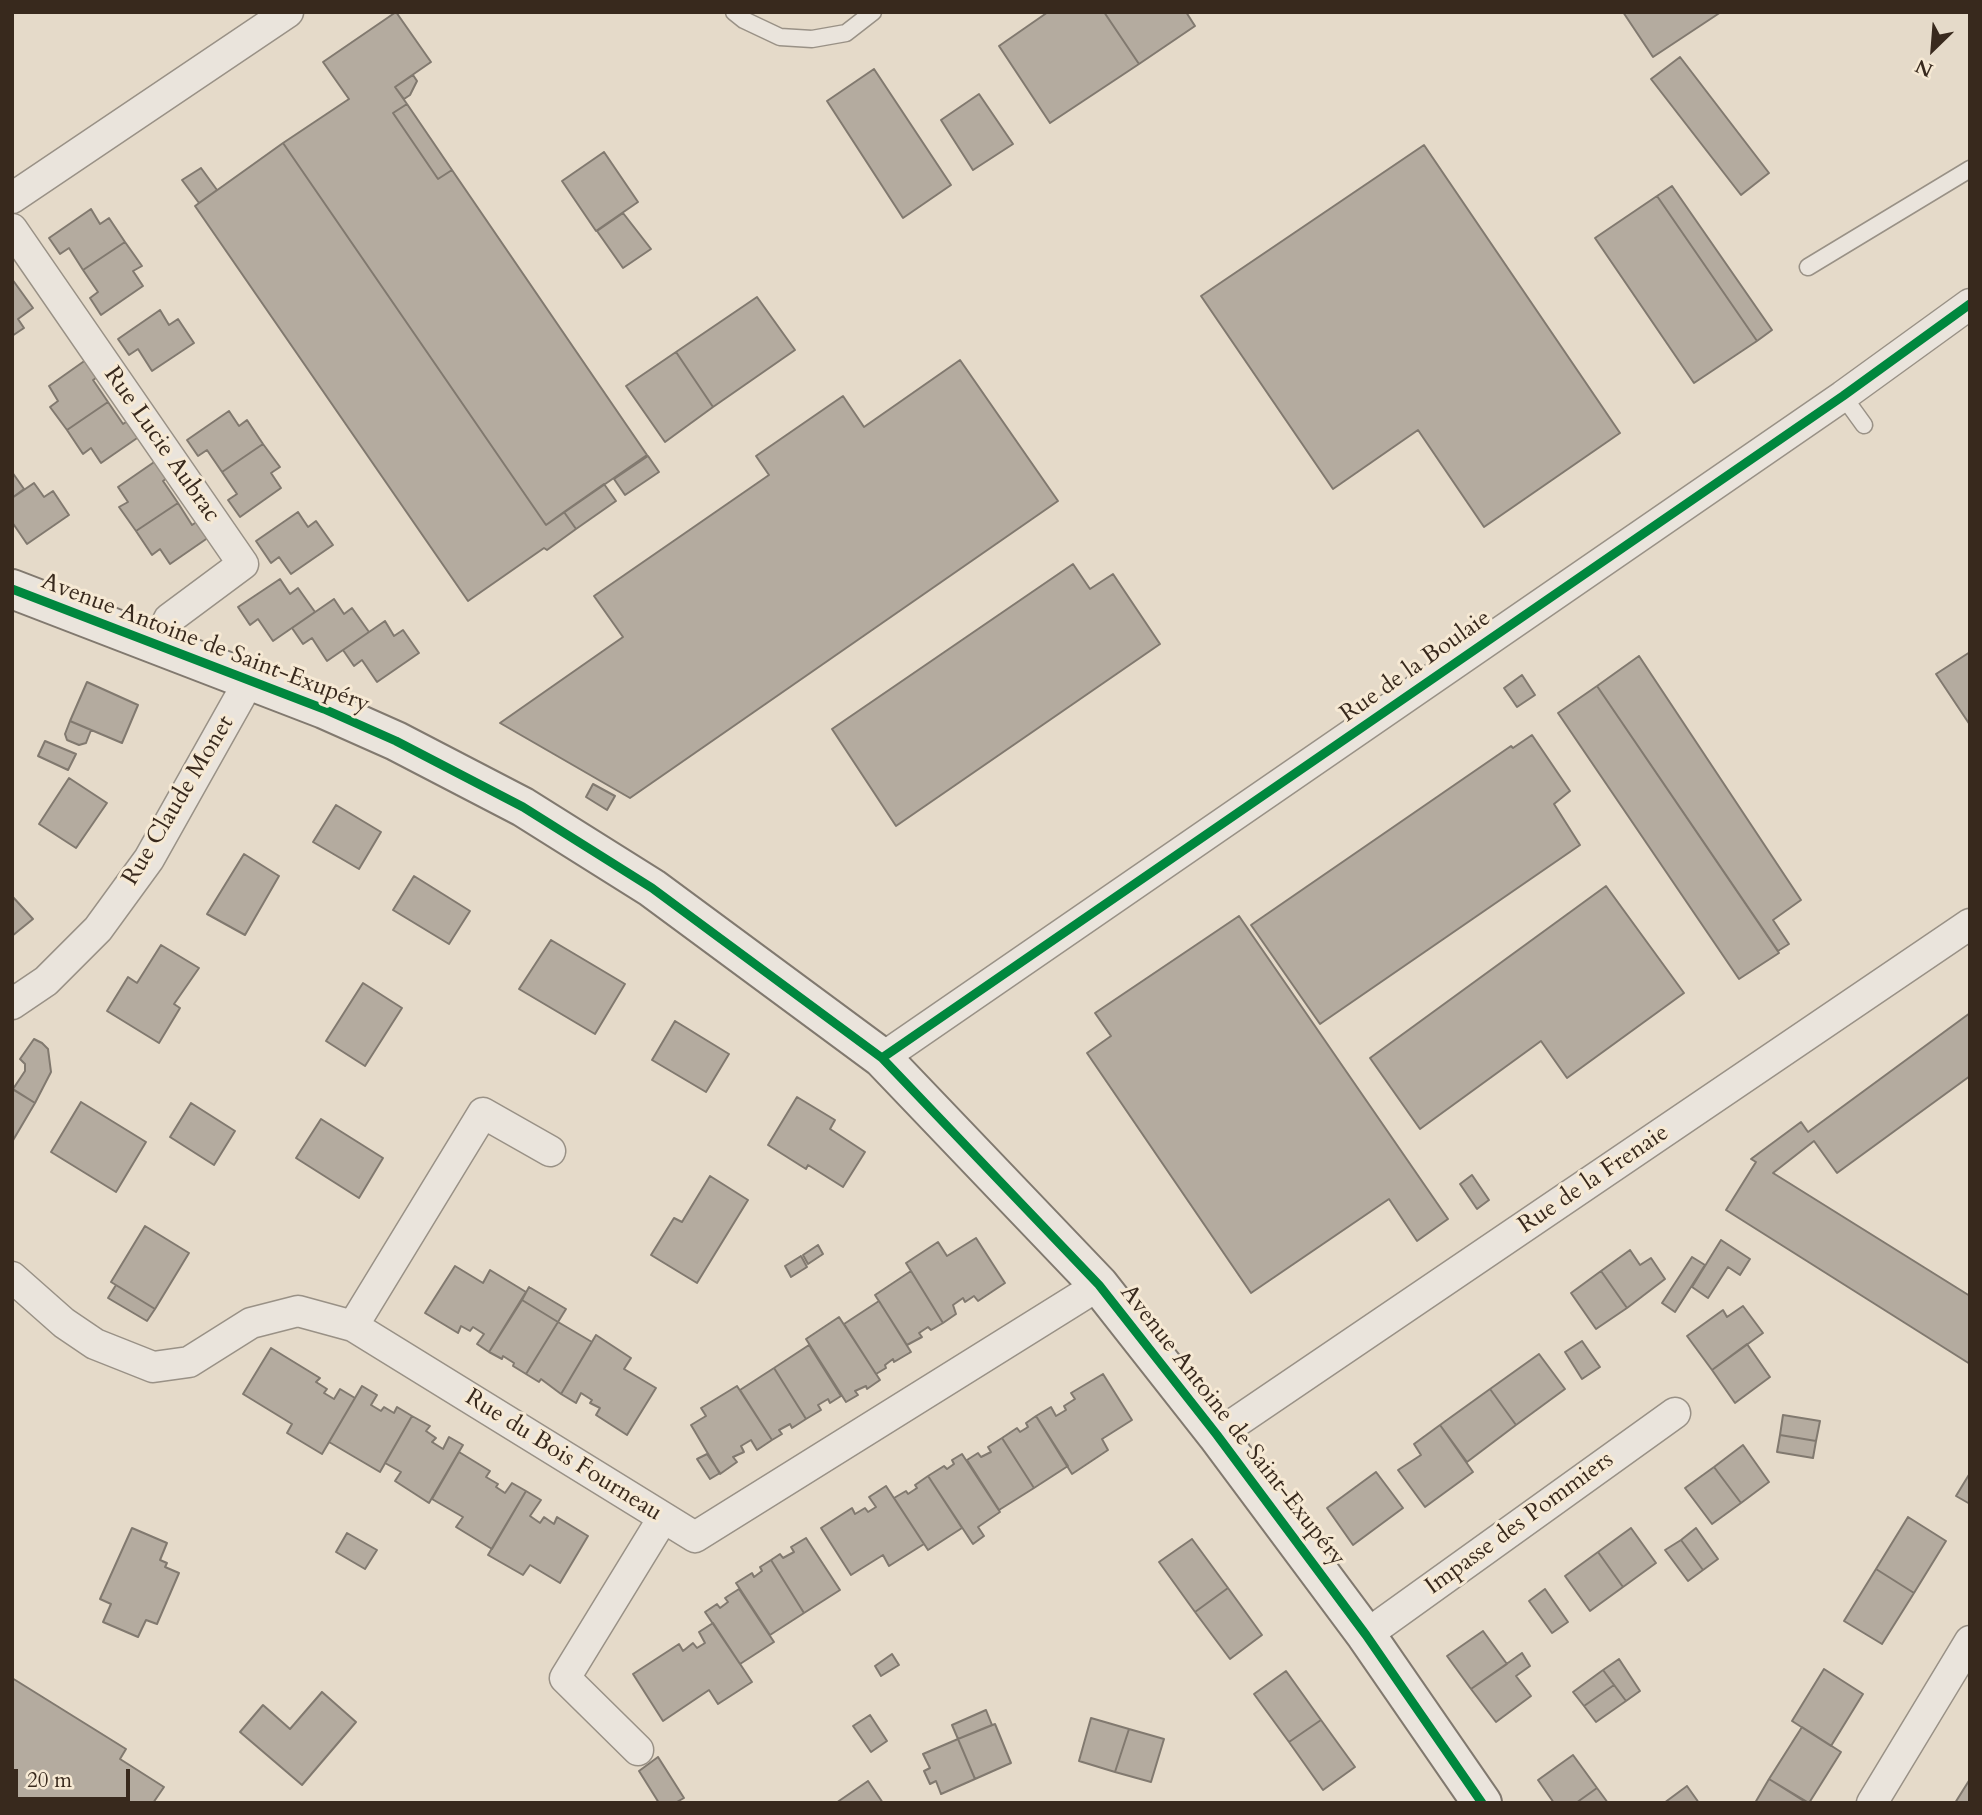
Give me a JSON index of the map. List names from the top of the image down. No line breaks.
{"streets":{"street":["Rue Lucie Aubrac","Avenue Antoine de Saint-Exupéry","Rue de la Boulaie","Rue Claude Monet","Rue de la Frenaie","Rue du Bois Fourneau","Impasse des Pommiers"]},"crossings":[["Rue Lucie Aubrac","Avenue Antoine de Saint-Exupéry"],["Avenue Antoine de Saint-Exupéry","Rue de la Boulaie"],["Avenue Antoine de Saint-Exupéry","Rue Claude Monet"],["Avenue Antoine de Saint-Exupéry","Rue de la Frenaie"],["Avenue Antoine de Saint-Exupéry","Rue du Bois Fourneau"],["Avenue Antoine de Saint-Exupéry","Impasse des Pommiers"]],"scale_bar":"20 m","north":"bottom left"}
